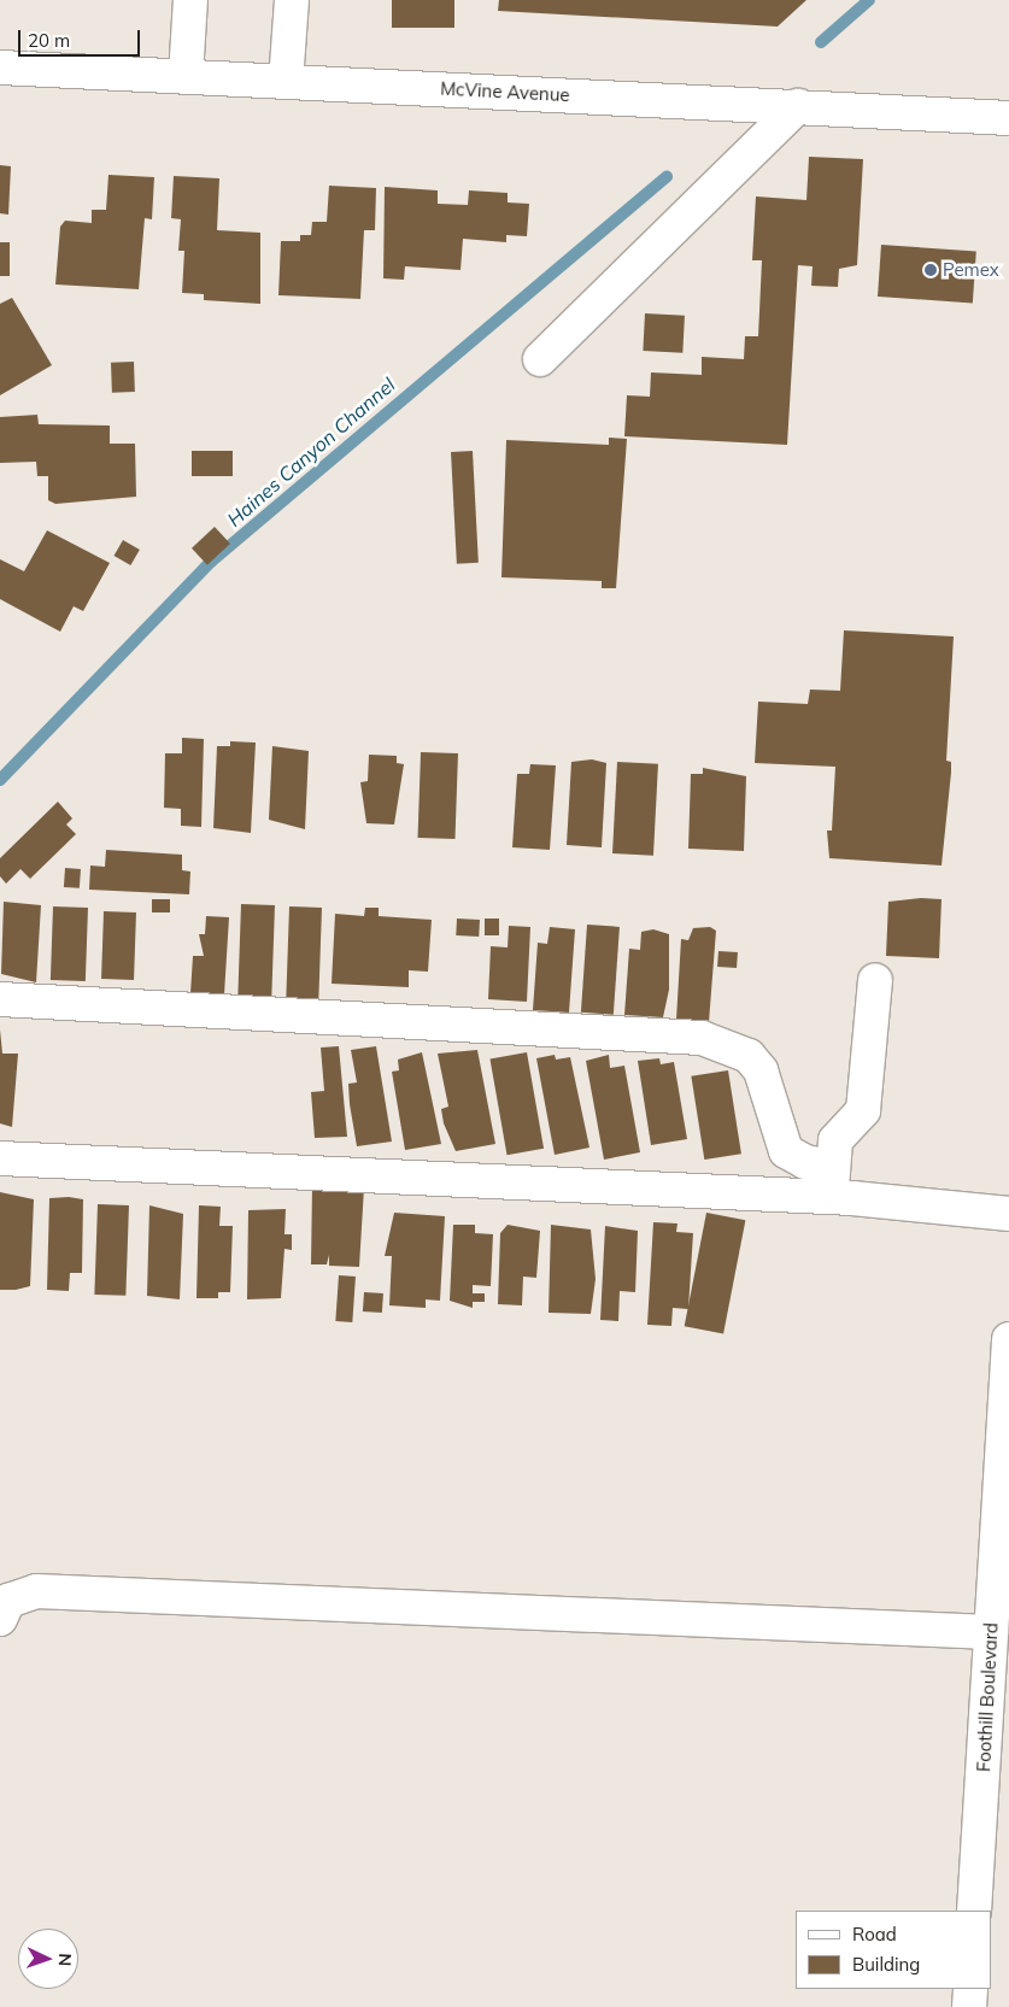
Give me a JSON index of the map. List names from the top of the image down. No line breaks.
{"streets":{"street":["McVine Avenue","Foothill Boulevard"]},"water":["Haines Canyon Channel"],"places":["Pemex"],"legend":["Road","Building"],"scale_bar":"20 m","north":"right"}
